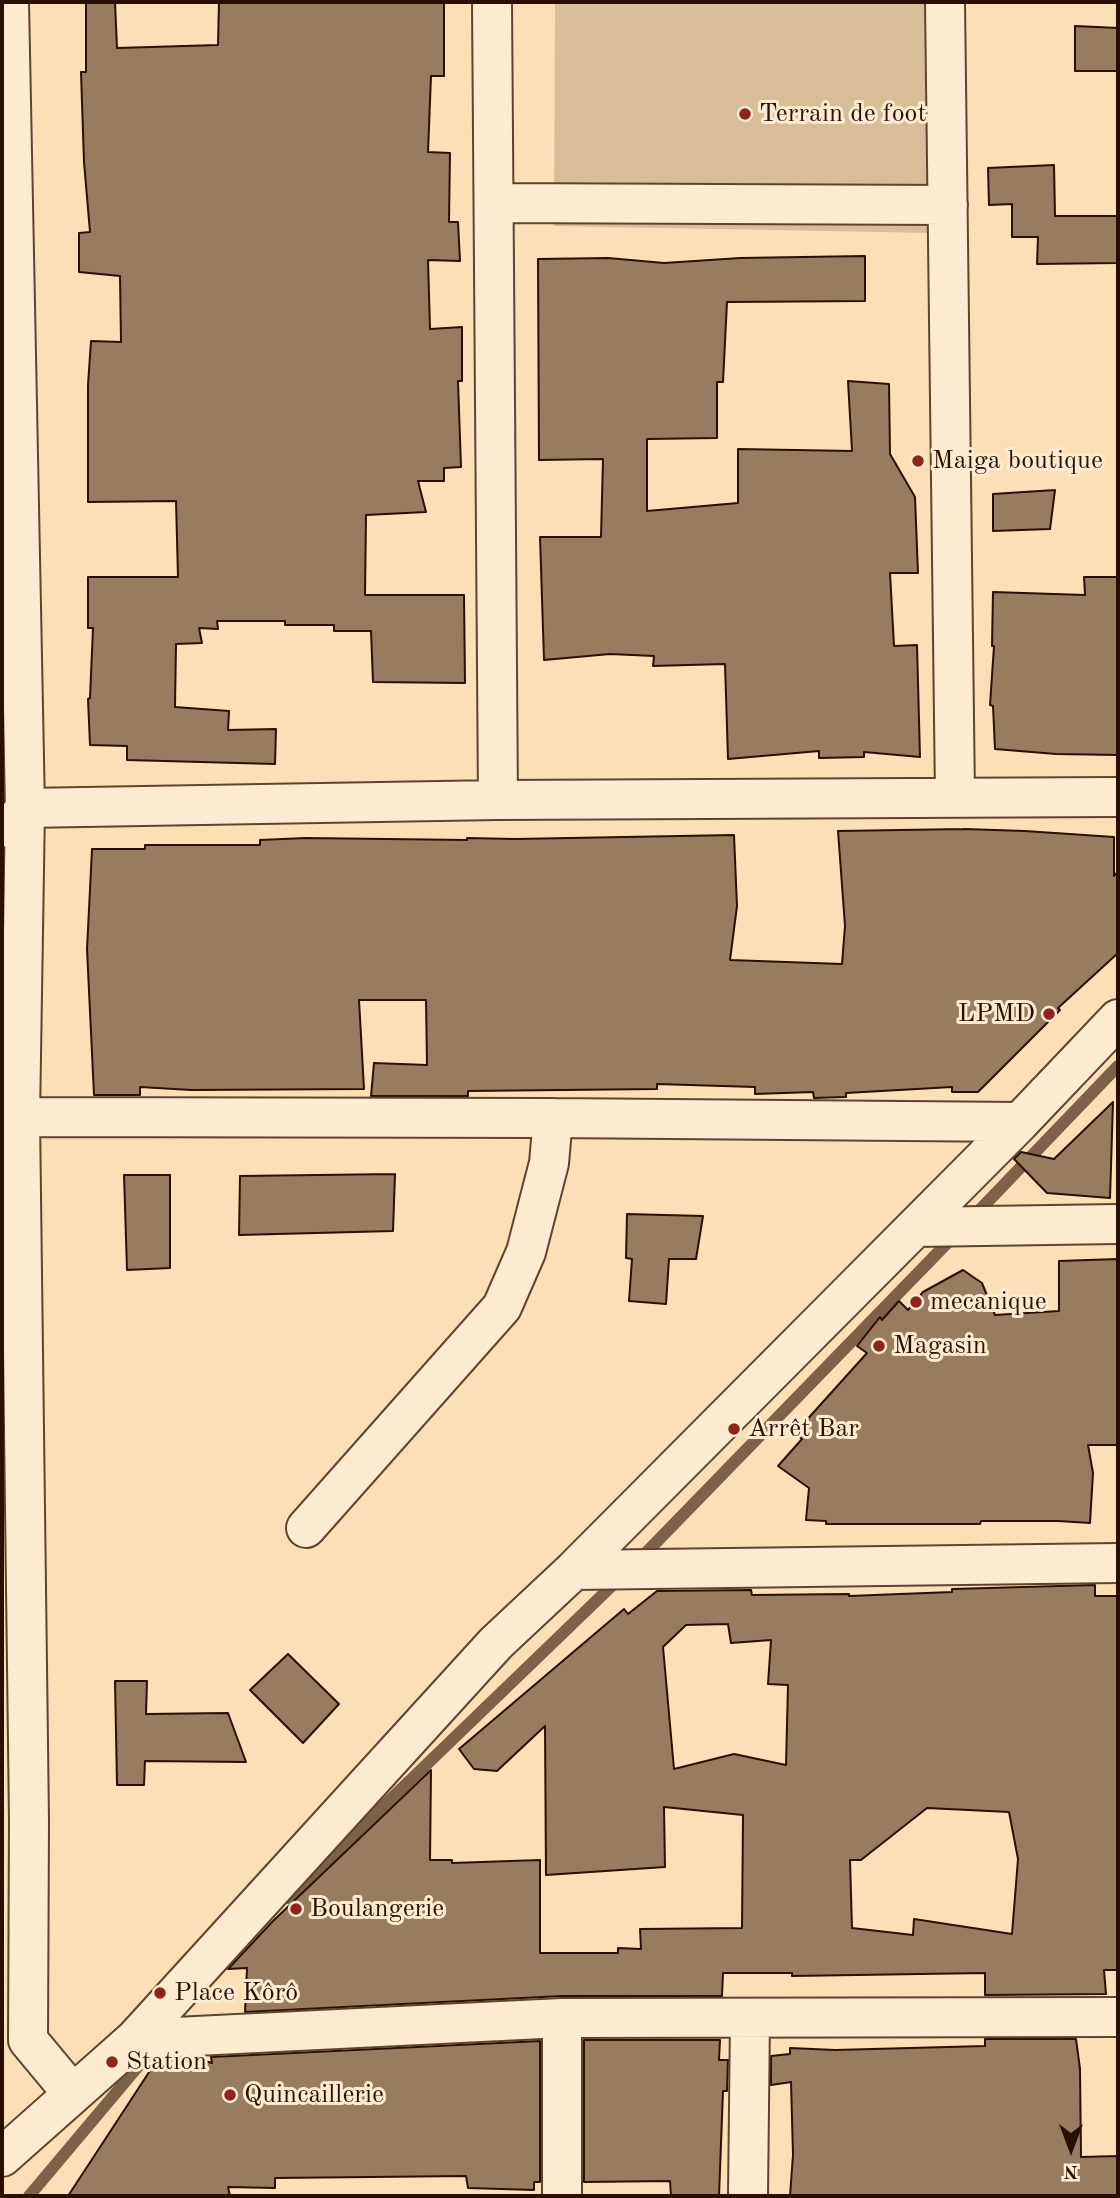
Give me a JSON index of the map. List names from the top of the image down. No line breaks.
{"places":["Terrain de foot","Maiga boutique","LPMD","mecanique","Magasin","Arrêt Bar","Boulangerie","Place Kôrô","Station","Quincaillerie"],"north":"bottom"}
